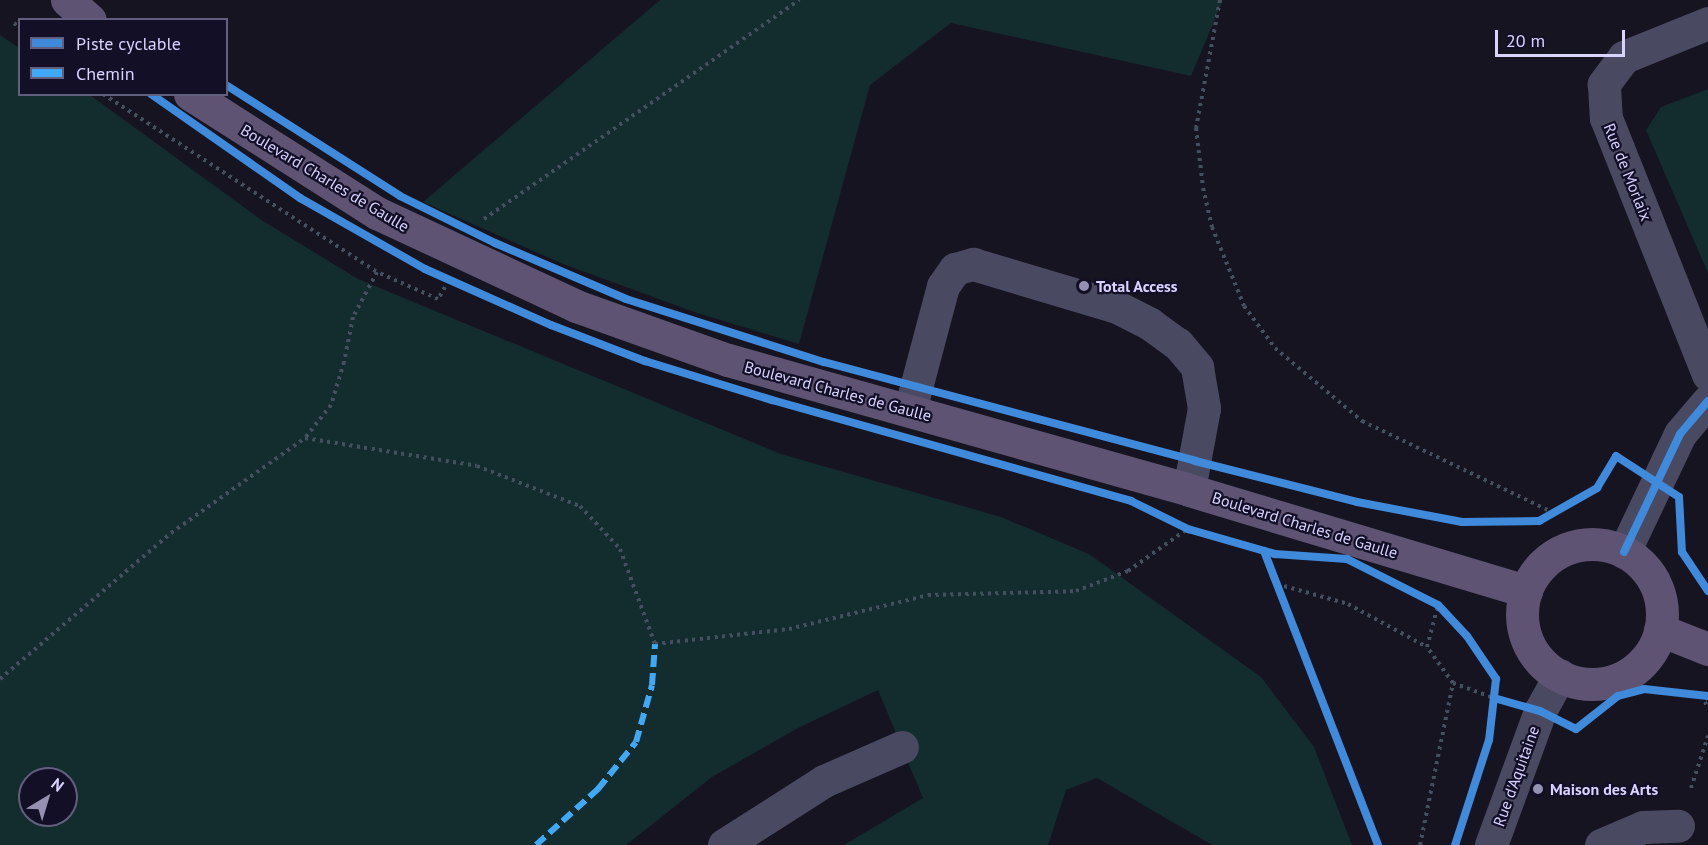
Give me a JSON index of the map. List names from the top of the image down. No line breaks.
{"streets":{"main road":["Boulevard Charles de Gaulle"],"street":["Rue de Morlaix","Rue d'Aquitaine"]},"crossings":[["Boulevard Charles de Gaulle","Rue d'Aquitaine"]],"places":["Total Access","Maison des Arts"],"legend":["Piste cyclable","Chemin"],"scale_bar":"20 m","north":"top right"}
